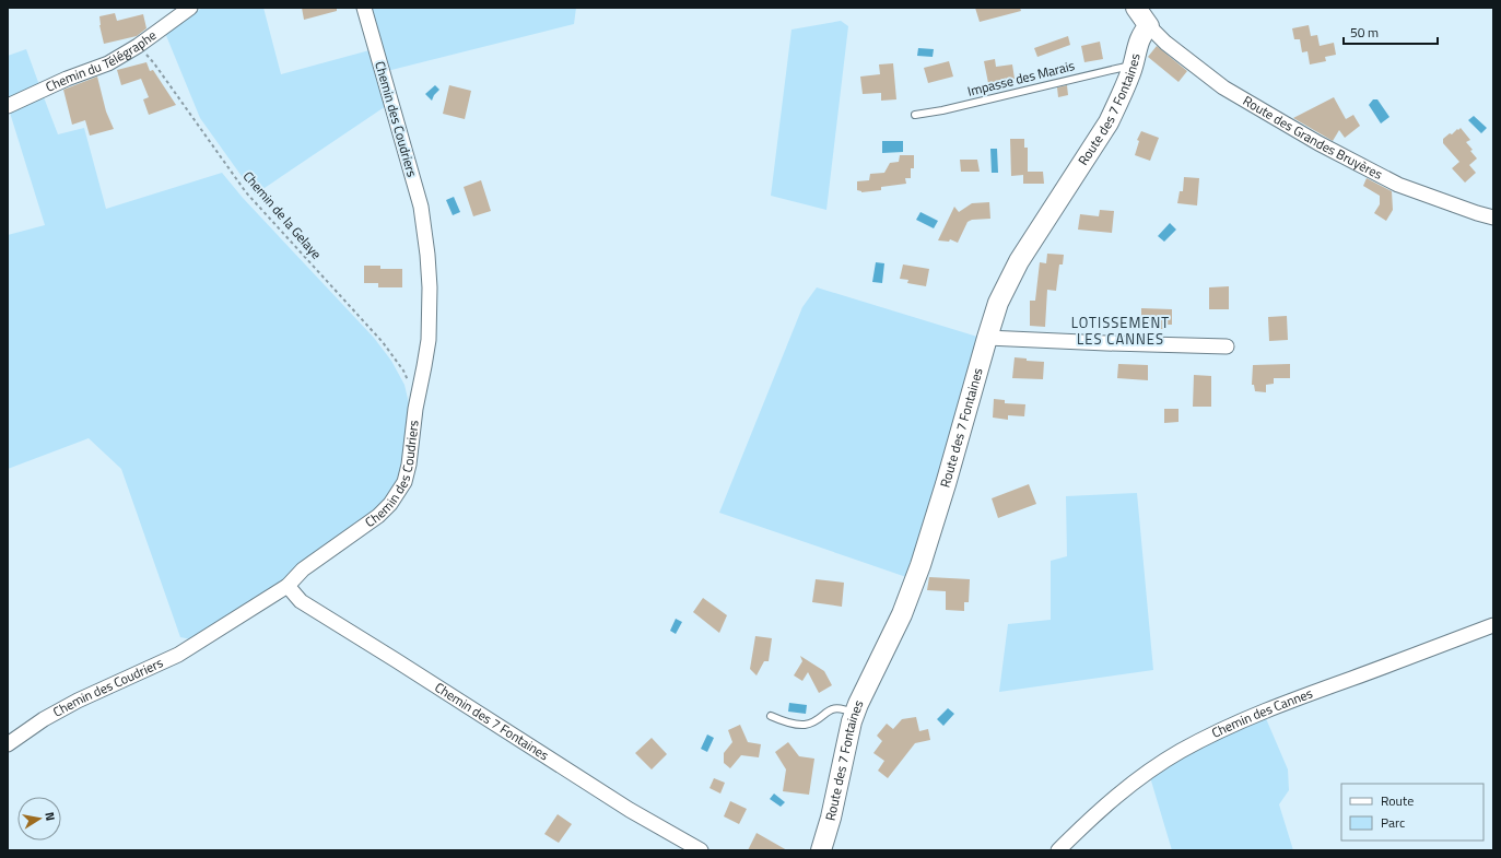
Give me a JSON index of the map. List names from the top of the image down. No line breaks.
{"streets":{"street":["Chemin du Télégraphe","Route des 7 Fontaines","Chemin des Coudriers","Route des Grandes Bruyères","Chemin des Cannes","Chemin des 7 Fontaines"],"lane":["Impasse des Marais"],"path":["Chemin de la Gelaye"]},"crossings":[["Chemin du Télégraphe","Chemin de la Gelaye"],["Impasse des Marais","Route des 7 Fontaines"],["Route des 7 Fontaines","Route des Grandes Bruyères"],["Chemin des Coudriers","Chemin des 7 Fontaines"]],"districts":["LOTISSEMENT LES CANNES"],"legend":["Route","Parc"],"scale_bar":"50 m","north":"right"}
